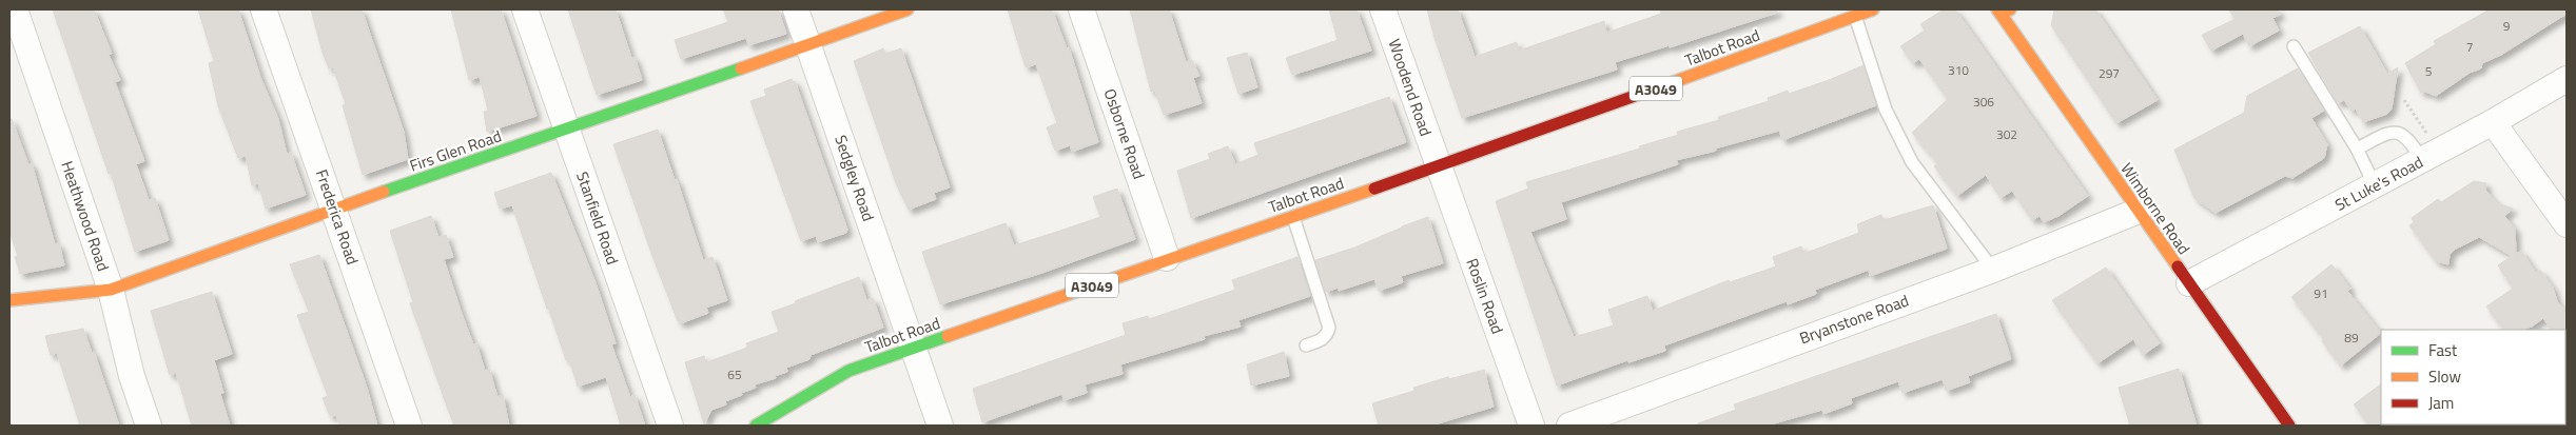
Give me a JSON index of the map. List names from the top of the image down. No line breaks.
{"streets":{"street":["Talbot Road","Woodend Road","A3049","Osborne Road","Firs Glen Road","Sedgley Road","St Luke's Road","Wimborne Road","Heathwood Road","Frederica Road","Stanfield Road","Roslin Road","Bryanstone Road"]},"crossings":[["Talbot Road","Woodend Road"],["Talbot Road","Osborne Road"],["Talbot Road","Sedgley Road"],["Talbot Road","Roslin Road"],["Woodend Road","Roslin Road"],["Firs Glen Road","Sedgley Road"],["Firs Glen Road","Heathwood Road"],["Firs Glen Road","Frederica Road"],["Firs Glen Road","Stanfield Road"],["St Luke's Road","Wimborne Road"],["Wimborne Road","Bryanstone Road"]],"house_numbers":["9","7","310","5","297","306","302","91","89","65"],"legend":["Fast","Slow","Jam"]}
